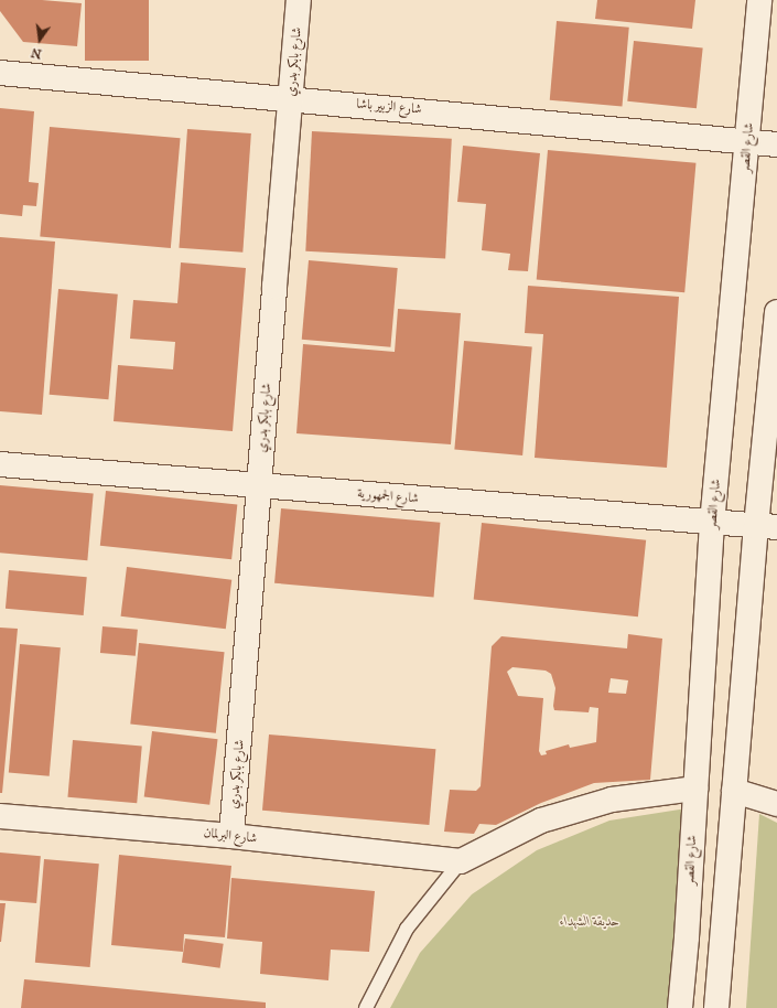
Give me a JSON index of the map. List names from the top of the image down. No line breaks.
{"streets":{"main road":["شارع بابكر بدري","شارع الزبير باشا","شارع القصر","شارع الجمهورية","شارع البرلمان"]},"crossings":[["شارع بابكر بدري","شارع الزبير باشا"],["شارع بابكر بدري","شارع الجمهورية"],["شارع بابكر بدري","شارع البرلمان"],["شارع الزبير باشا","شارع القصر"],["شارع القصر","شارع الجمهورية"]],"parks":["حديقة الشهداء"],"north":"bottom"}
